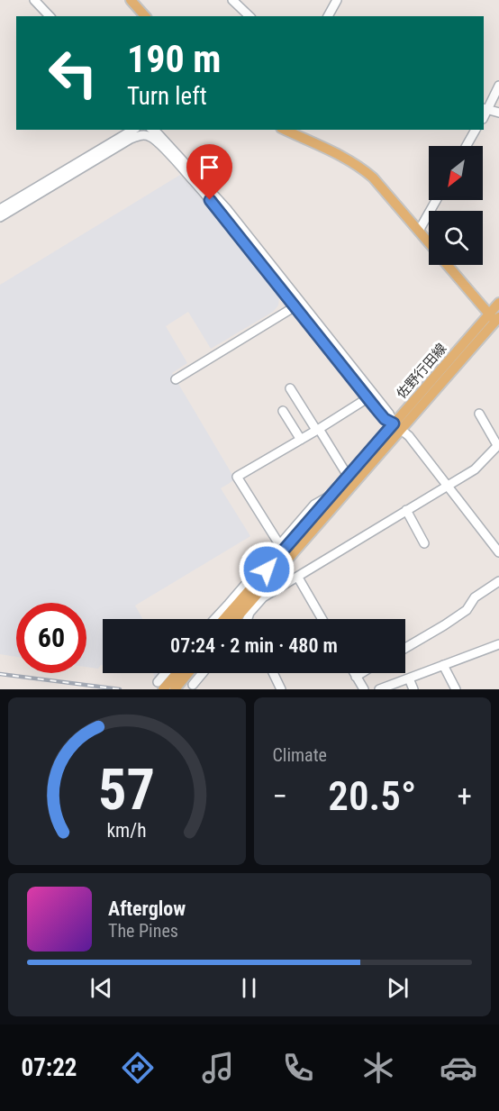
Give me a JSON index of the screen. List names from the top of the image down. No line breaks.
{"streets":{"main road":["佐野行田線"]},"north":"bottom left","page":{"turn":["190 m","Turn left"],"limit":"60","trip":"07:24 · 2 min · 480 m","tile":"Climate","heat":["−","20.5°","+"],"song":["Afterglow","The Pines"],"tabs":"07:22","gauge":["57","km/h"]}}
